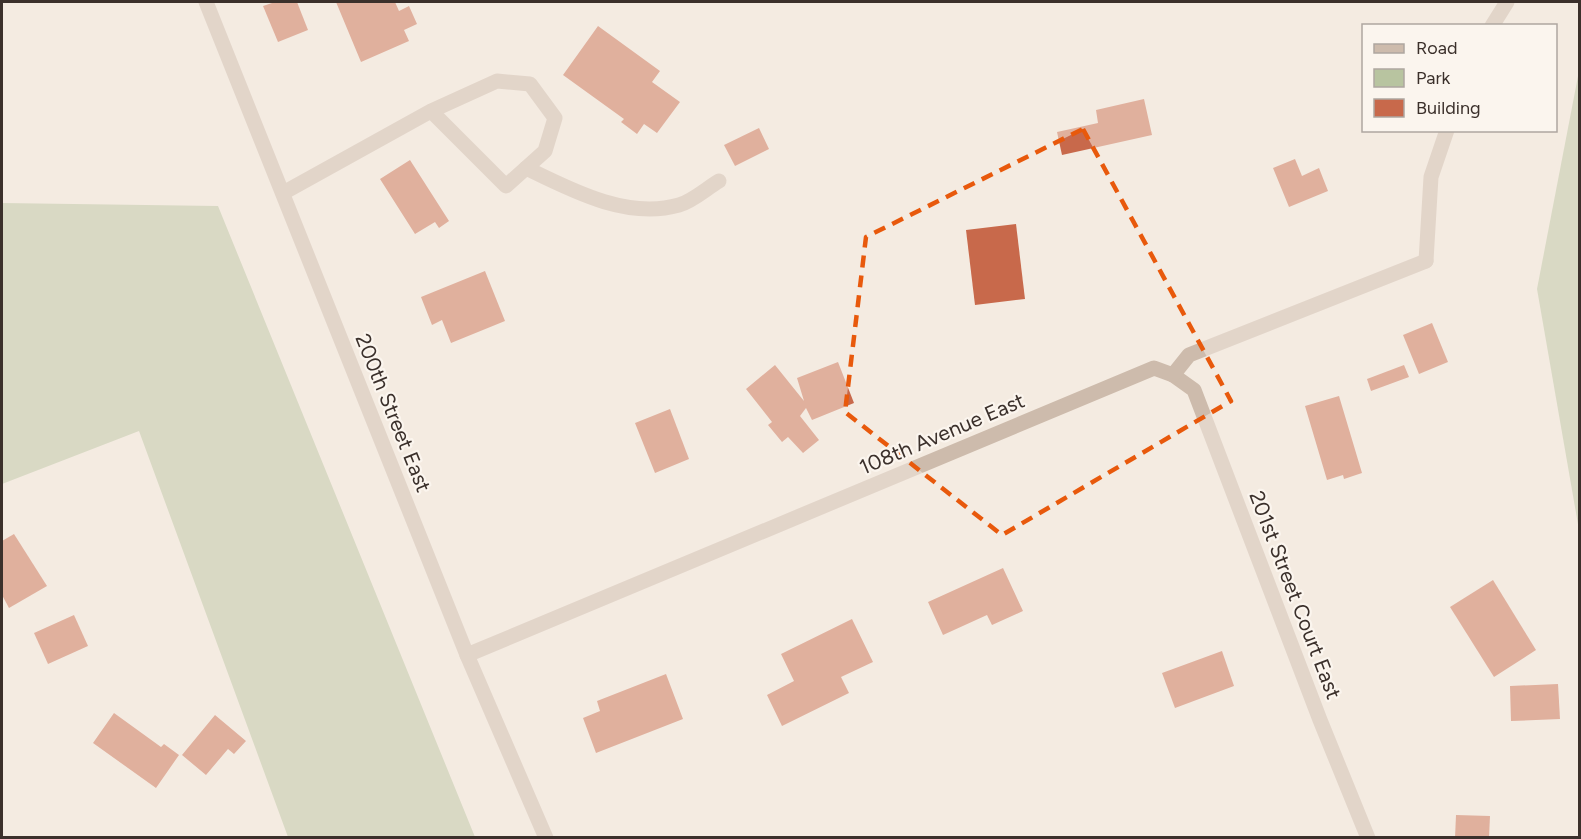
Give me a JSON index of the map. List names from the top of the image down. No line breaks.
{"streets":{"street":["200th Street East","108th Avenue East","201st Street Court East"]},"crossings":[["200th Street East","108th Avenue East"],["108th Avenue East","201st Street Court East"]],"legend":["Road","Park","Building"]}
